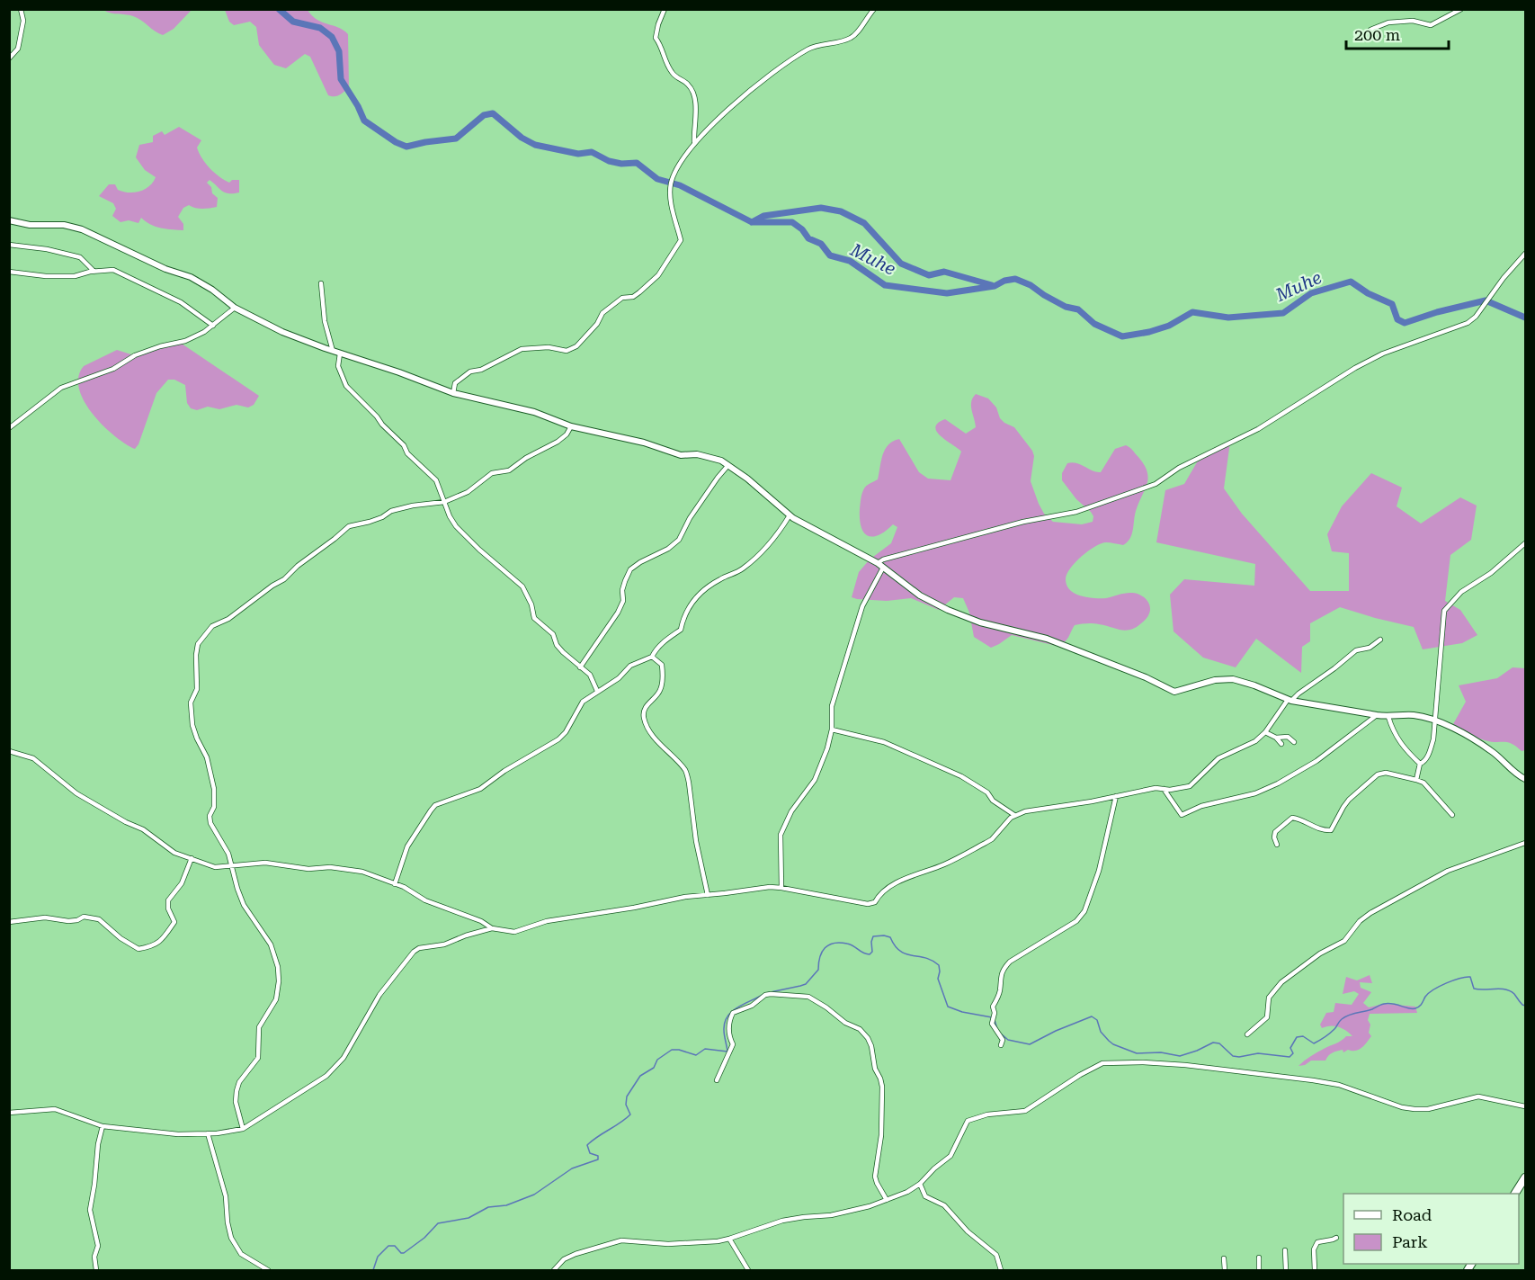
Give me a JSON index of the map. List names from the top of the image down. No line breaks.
{"water":["Muhe"],"legend":["Road","Park"],"scale_bar":"200 m"}
